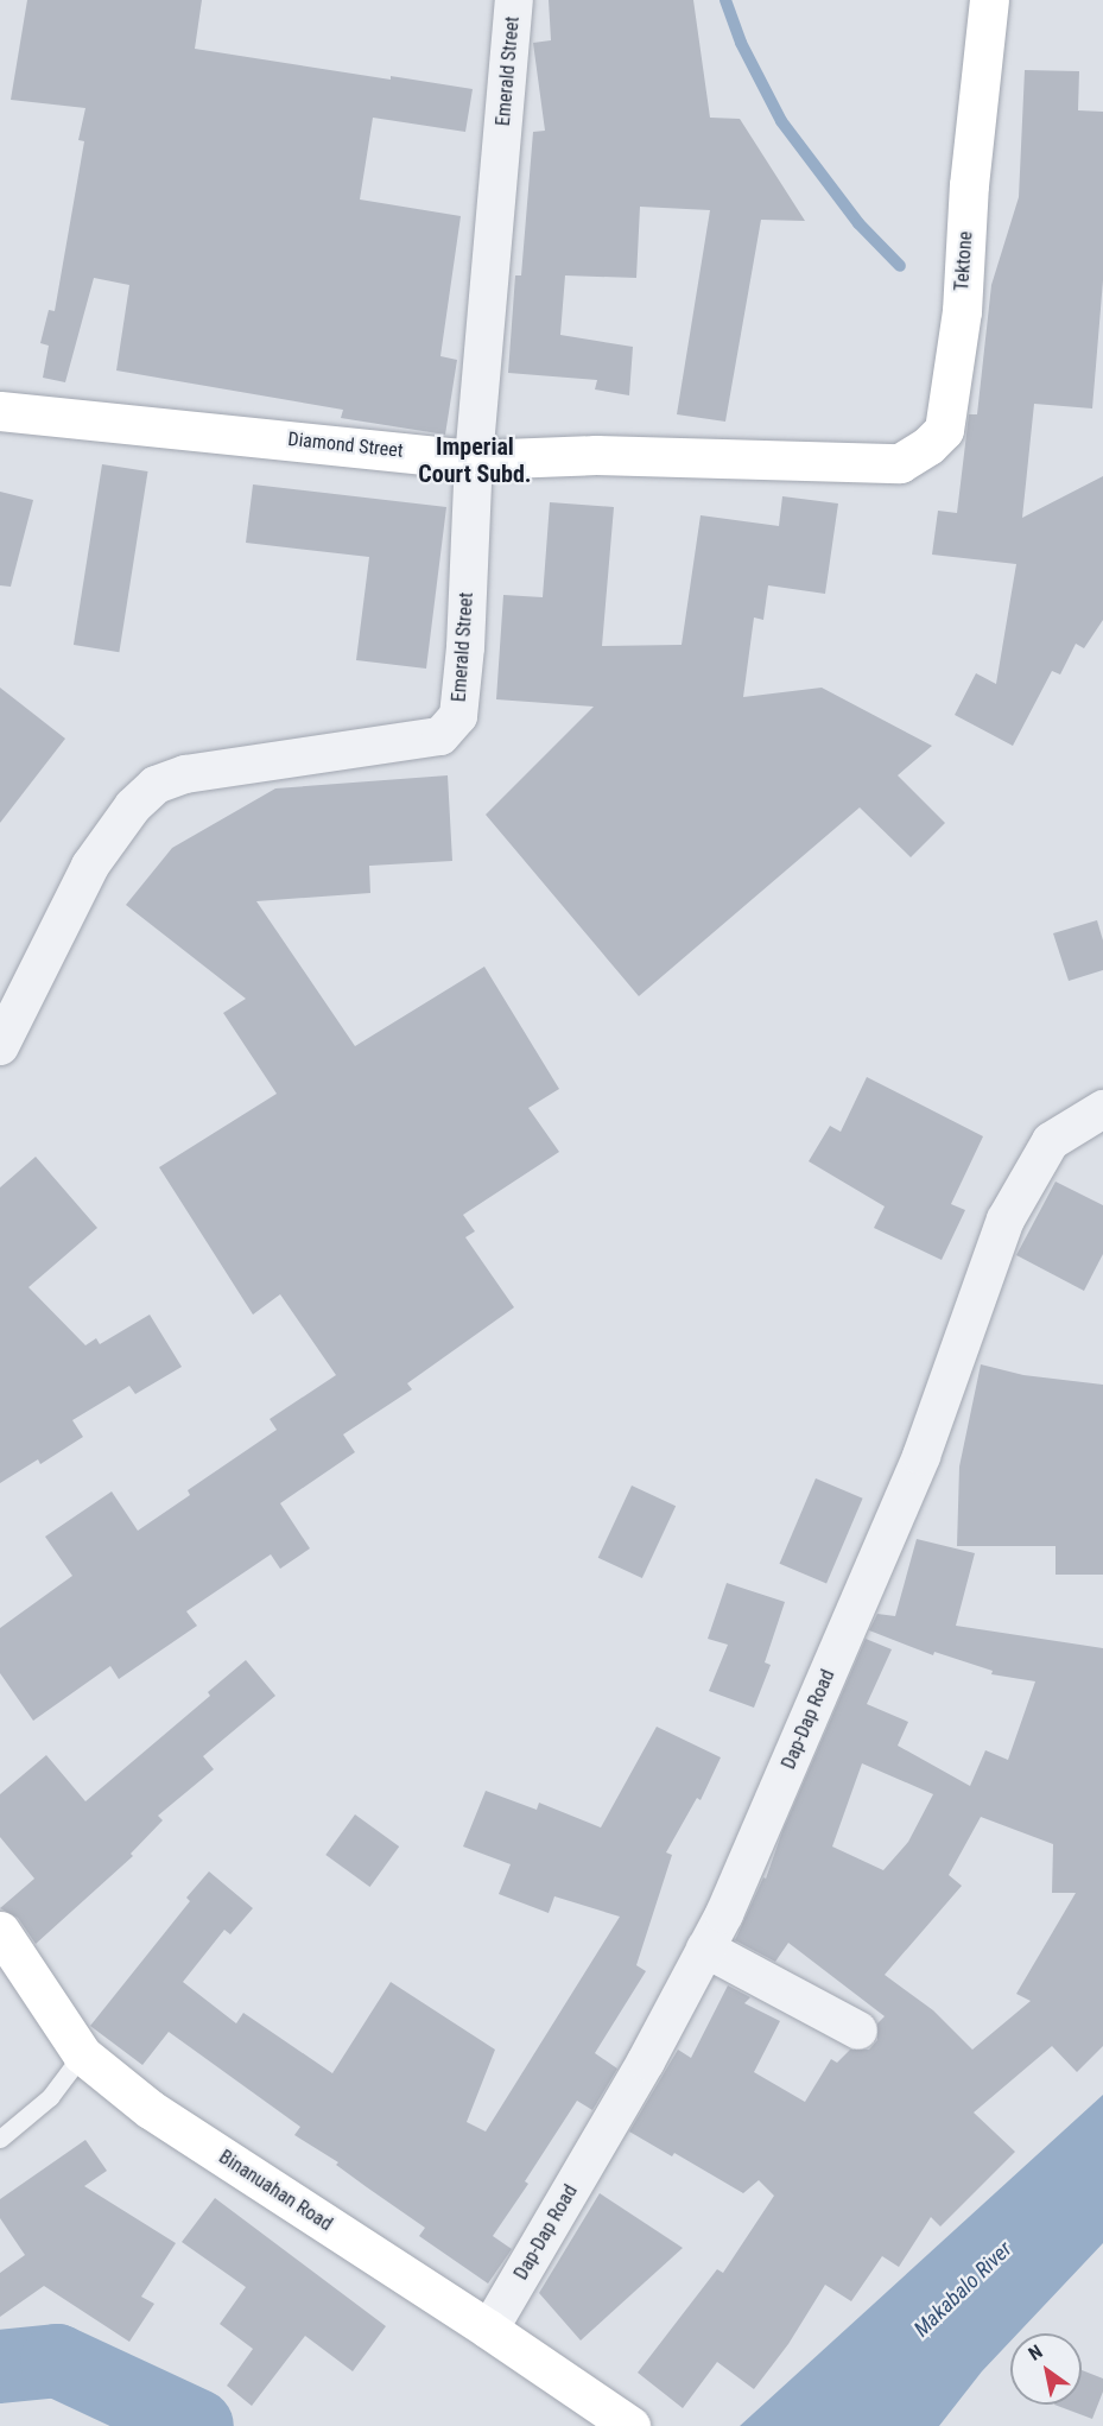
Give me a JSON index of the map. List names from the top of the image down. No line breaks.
{"streets":{"street":["Emerald Street","Tektone","Diamond Street","Dap-Dap Road","Binanuahan Road"]},"crossings":[["Emerald Street","Diamond Street"],["Tektone","Diamond Street"],["Dap-Dap Road","Binanuahan Road"]],"districts":["Imperial Court Subd."],"water":["Makabalo River"],"north":"top left"}
